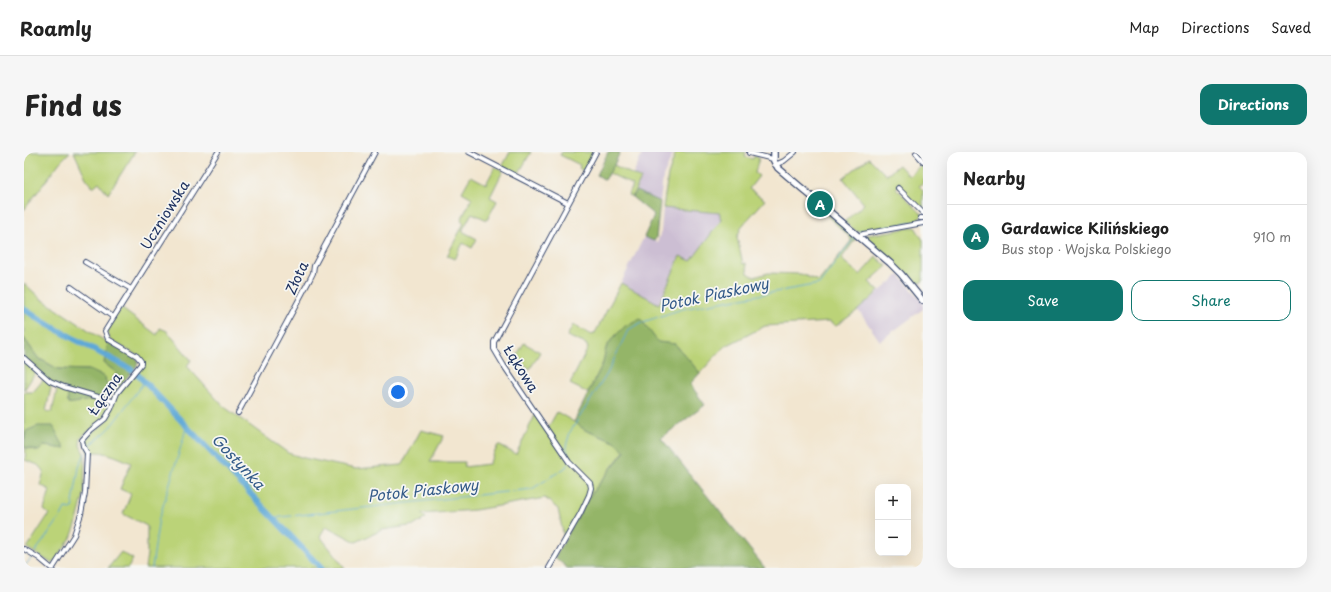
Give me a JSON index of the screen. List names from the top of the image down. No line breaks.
{"streets":{"street":["Uczniowska","Złota","Łąkowa","Łączna"]},"crossings":[["Uczniowska","Łączna"]],"water":["Potok Piaskowy","Gostynka"],"page":{"header":"Roamly","nav":["Map","Directions","Saved"],"title":"Find us","buttons":["Directions",["Save","Share"]],"heading":"Nearby","pins":"A","list":[{"mark":"A","name":"Gardawice Kilińskiego","note":"Bus stop · Wojska Polskiego","value":"910 m"}],"map_buttons":["+","−"]}}
